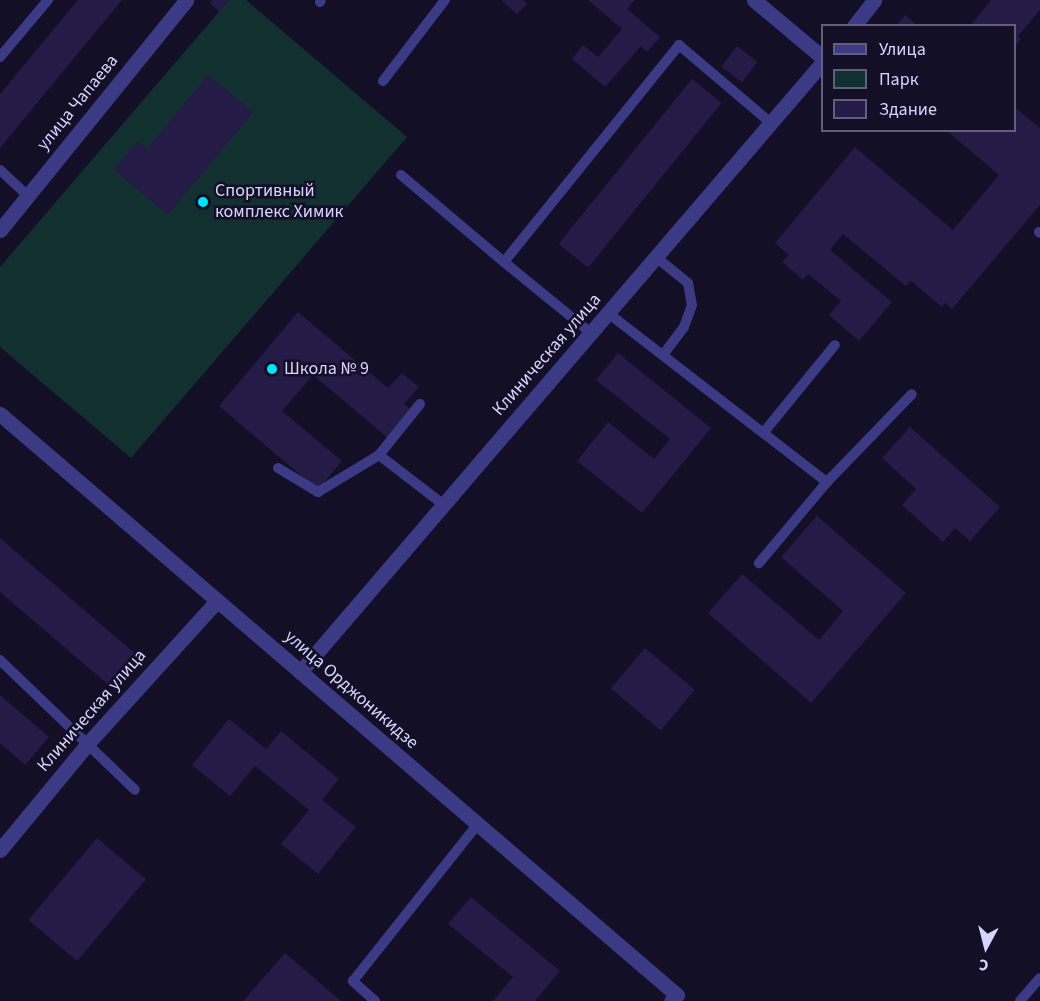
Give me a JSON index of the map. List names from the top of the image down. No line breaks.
{"streets":{"street":["улица Чапаева","Клиническая улица","улица Орджоникидзе"]},"crossings":[["Клиническая улица","улица Орджоникидзе"]],"places":["Спортивный комплекс Химик","Школа № 9"],"legend":["Улица","Парк","Здание"],"north":"bottom"}
